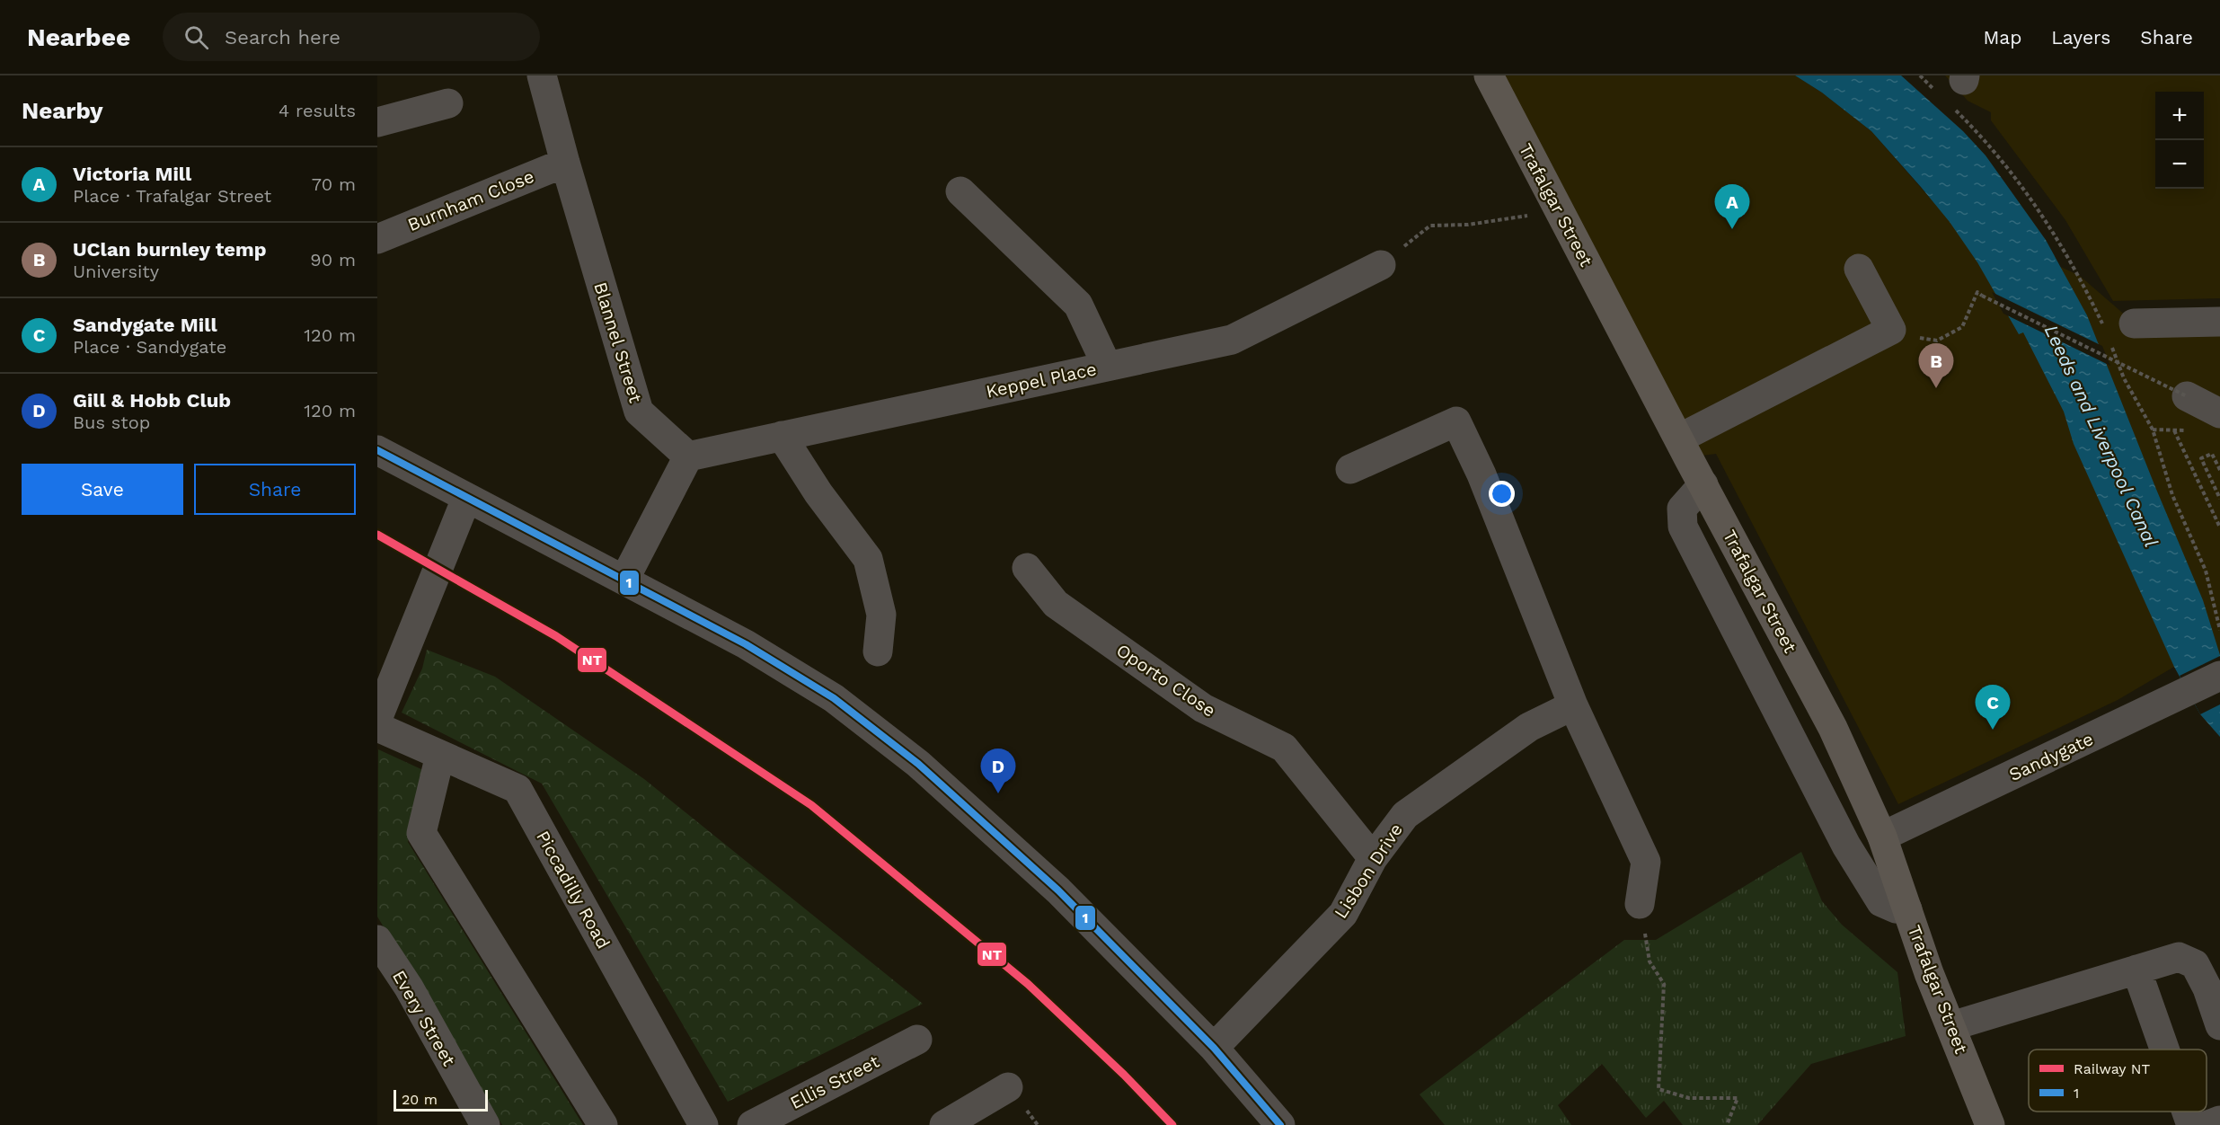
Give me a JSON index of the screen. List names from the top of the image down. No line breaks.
{"streets":{"main road":["Trafalgar Street"],"street":["Burnham Close","Blannel Street","Keppel Place","Oporto Close","Sandygate","Lisbon Drive","Piccadilly Road","Every Street","Ellis Street"]},"crossings":[["Burnham Close","Blannel Street"],["Trafalgar Street","Sandygate"],["Blannel Street","Keppel Place"],["Oporto Close","Lisbon Drive"]],"water":["Leeds and Liverpool Canal"],"lines":["transit line 1","rail line NT"],"legend":["Railway NT","1"],"scale_bar":"20 m","page":{"header":"Nearbee","search":"Search here","nav":["Map","Layers","Share"],"heading":["Nearby","4 results"],"map_buttons":["+","−"],"list":[{"mark":"A","name":"Victoria Mill","note":"Place · Trafalgar Street","value":"70 m"},{"mark":"B","name":"UClan burnley temp","note":"University","value":"90 m"},{"mark":"C","name":"Sandygate Mill","note":"Place · Sandygate","value":"120 m"},{"mark":"D","name":"Gill & Hobb Club","note":"Bus stop","value":"120 m"}],"pins":["A","B","C","D"],"buttons":["Save","Share"],"scale":"20 m"}}
